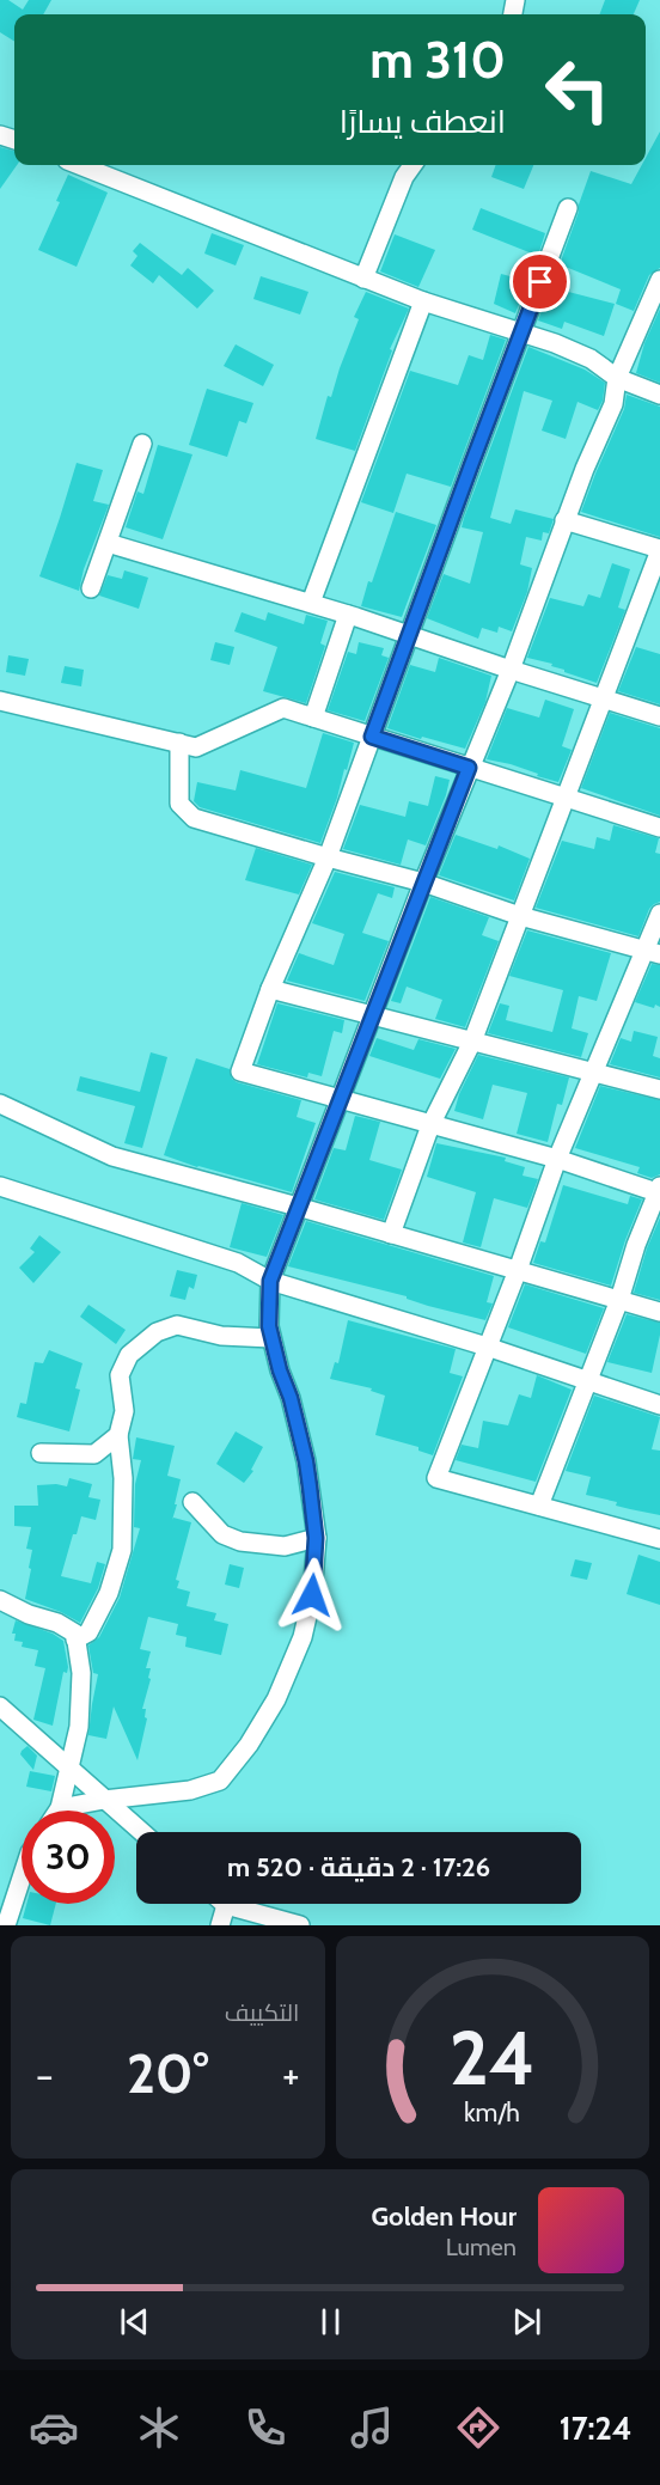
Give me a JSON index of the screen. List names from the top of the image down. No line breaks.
{"page":{"turn":["310 m","انعطف يسارًا"],"limit":"30","trip":"17:26 · 2 دقيقة · 520 m","tile":"التكييف","heat":["−","20°","+"],"song":["Golden Hour","Lumen"],"tabs":"17:24","gauge":["24","km/h"]}}
